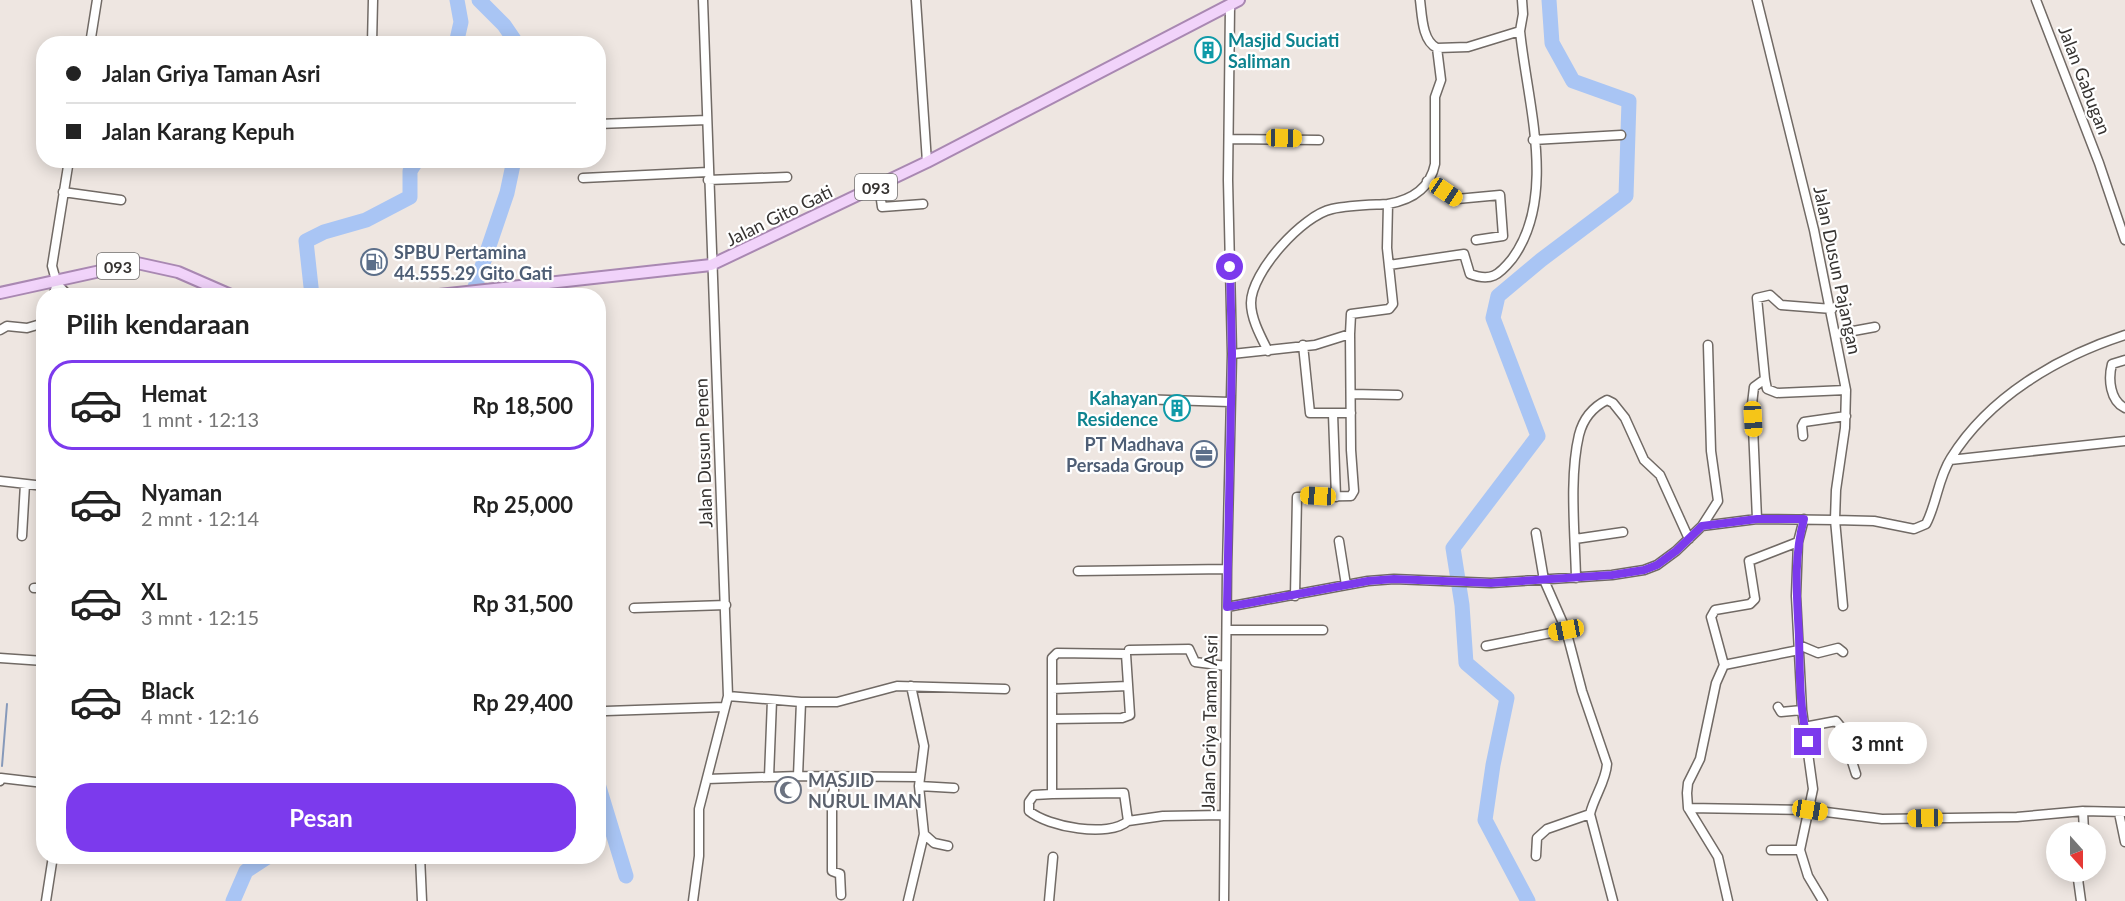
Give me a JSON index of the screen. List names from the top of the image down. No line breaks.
{"streets":{"main road":["093","Jalan Gito Gati"],"street":["Jalan Gabugan","Jalan Dusun Pajangan","Jalan Dusun Penen","Jalan Griya Taman Asri"]},"crossings":[["Jalan Gito Gati","Jalan Dusun Penen"],["Jalan Gito Gati","Jalan Griya Taman Asri"]],"places":{"building":["Masjid Suciati Saliman","Kahayan Residence"],"fuel station":["SPBU Pertamina 44.555.29 Gito Gati"],"office":["PT Madhava Persada Group"],"mosque":["MASJID NURUL IMAN"]},"north":"bottom","page":{"banner":["Jalan Griya Taman Asri","Jalan Karang Kepuh"],"heading":"Pilih kendaraan","list":[{"name":"Hemat","note":"1 mnt · 12:13","value":"Rp 18,500"},{"name":"Nyaman","note":"2 mnt · 12:14","value":"Rp 25,000"},{"name":"XL","note":"3 mnt · 12:15","value":"Rp 31,500"},{"name":"Black","note":"4 mnt · 12:16","value":"Rp 29,400"}],"bubble":"3 mnt","buttons":"Pesan"}}
